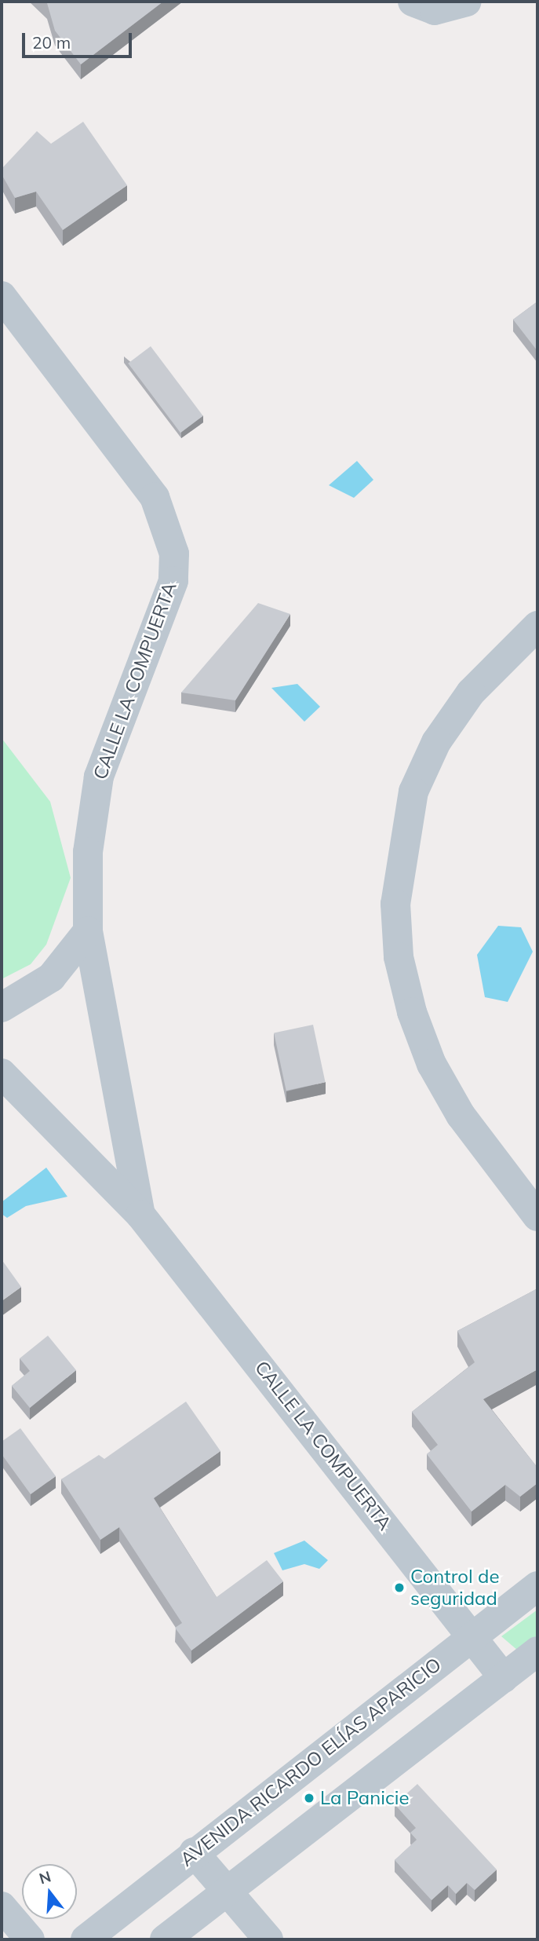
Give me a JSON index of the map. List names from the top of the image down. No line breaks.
{"streets":{"street":["CALLE LA COMPUERTA","AVENIDA RICARDO ELÍAS APARICIO"]},"crossings":[["CALLE LA COMPUERTA","AVENIDA RICARDO ELÍAS APARICIO"]],"places":["Control de seguridad","La Panicie"],"scale_bar":"20 m","north":"top"}
